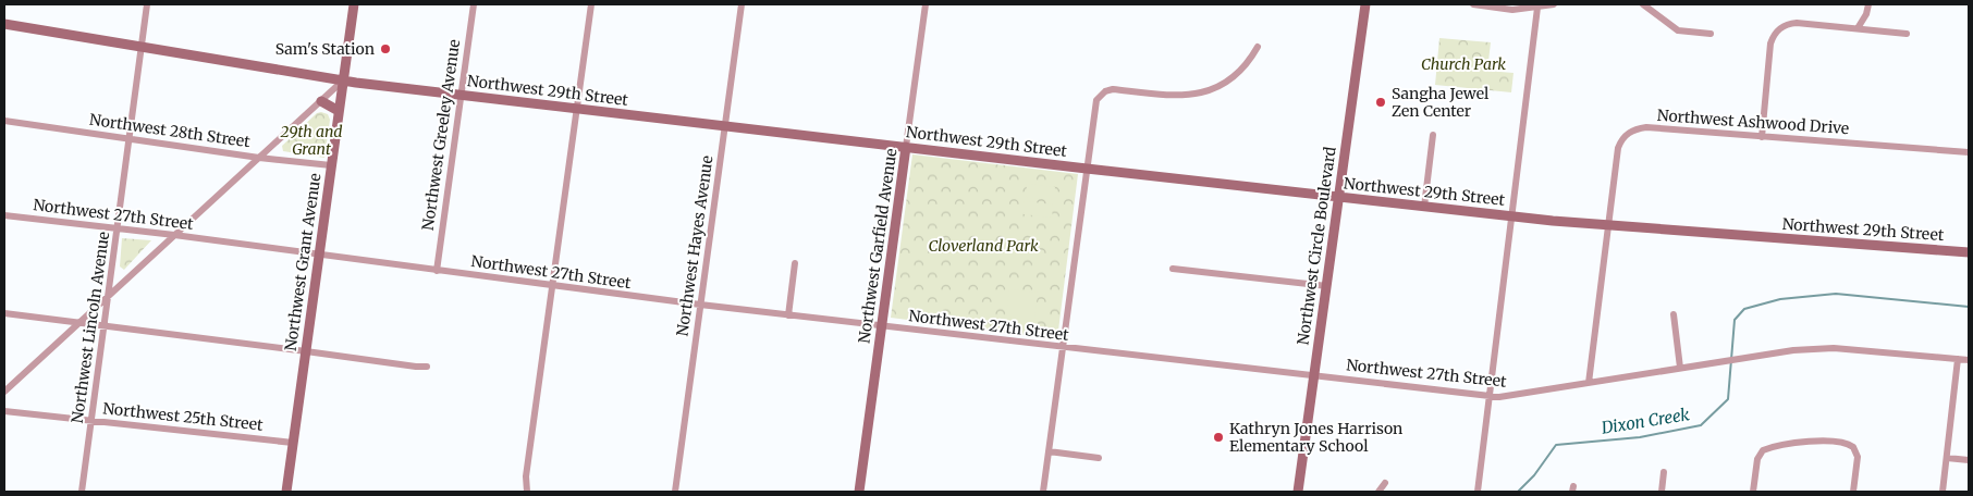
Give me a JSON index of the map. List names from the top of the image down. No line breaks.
{"streets":{"street":["Northwest 29th Street","Northwest Ashwood Drive","Northwest 28th Street","Northwest Greeley Avenue","Northwest 27th Street","Northwest Hayes Avenue","Northwest Garfield Avenue","Northwest Circle Boulevard","Northwest Grant Avenue","Northwest Lincoln Avenue","Northwest 25th Street"]},"crossings":[["Northwest 29th Street","Northwest Ashwood Drive"],["Northwest 29th Street","Northwest Greeley Avenue"],["Northwest 29th Street","Northwest Hayes Avenue"],["Northwest 29th Street","Northwest Garfield Avenue"],["Northwest 29th Street","Northwest Circle Boulevard"],["Northwest 29th Street","Northwest Grant Avenue"],["Northwest 29th Street","Northwest Lincoln Avenue"],["Northwest Ashwood Drive","Northwest 27th Street"],["Northwest 28th Street","Northwest Grant Avenue"],["Northwest 28th Street","Northwest Lincoln Avenue"],["Northwest Greeley Avenue","Northwest 27th Street"],["Northwest 27th Street","Northwest Hayes Avenue"],["Northwest 27th Street","Northwest Garfield Avenue"],["Northwest 27th Street","Northwest Circle Boulevard"],["Northwest 27th Street","Northwest Grant Avenue"],["Northwest 27th Street","Northwest Lincoln Avenue"],["Northwest Grant Avenue","Northwest 25th Street"],["Northwest Lincoln Avenue","Northwest 25th Street"]],"water":["Dixon Creek"],"parks":["Church Park","29th and Grant","Cloverland Park"],"places":["Sam's Station","Sangha Jewel Zen Center","Kathryn Jones Harrison Elementary School"]}
